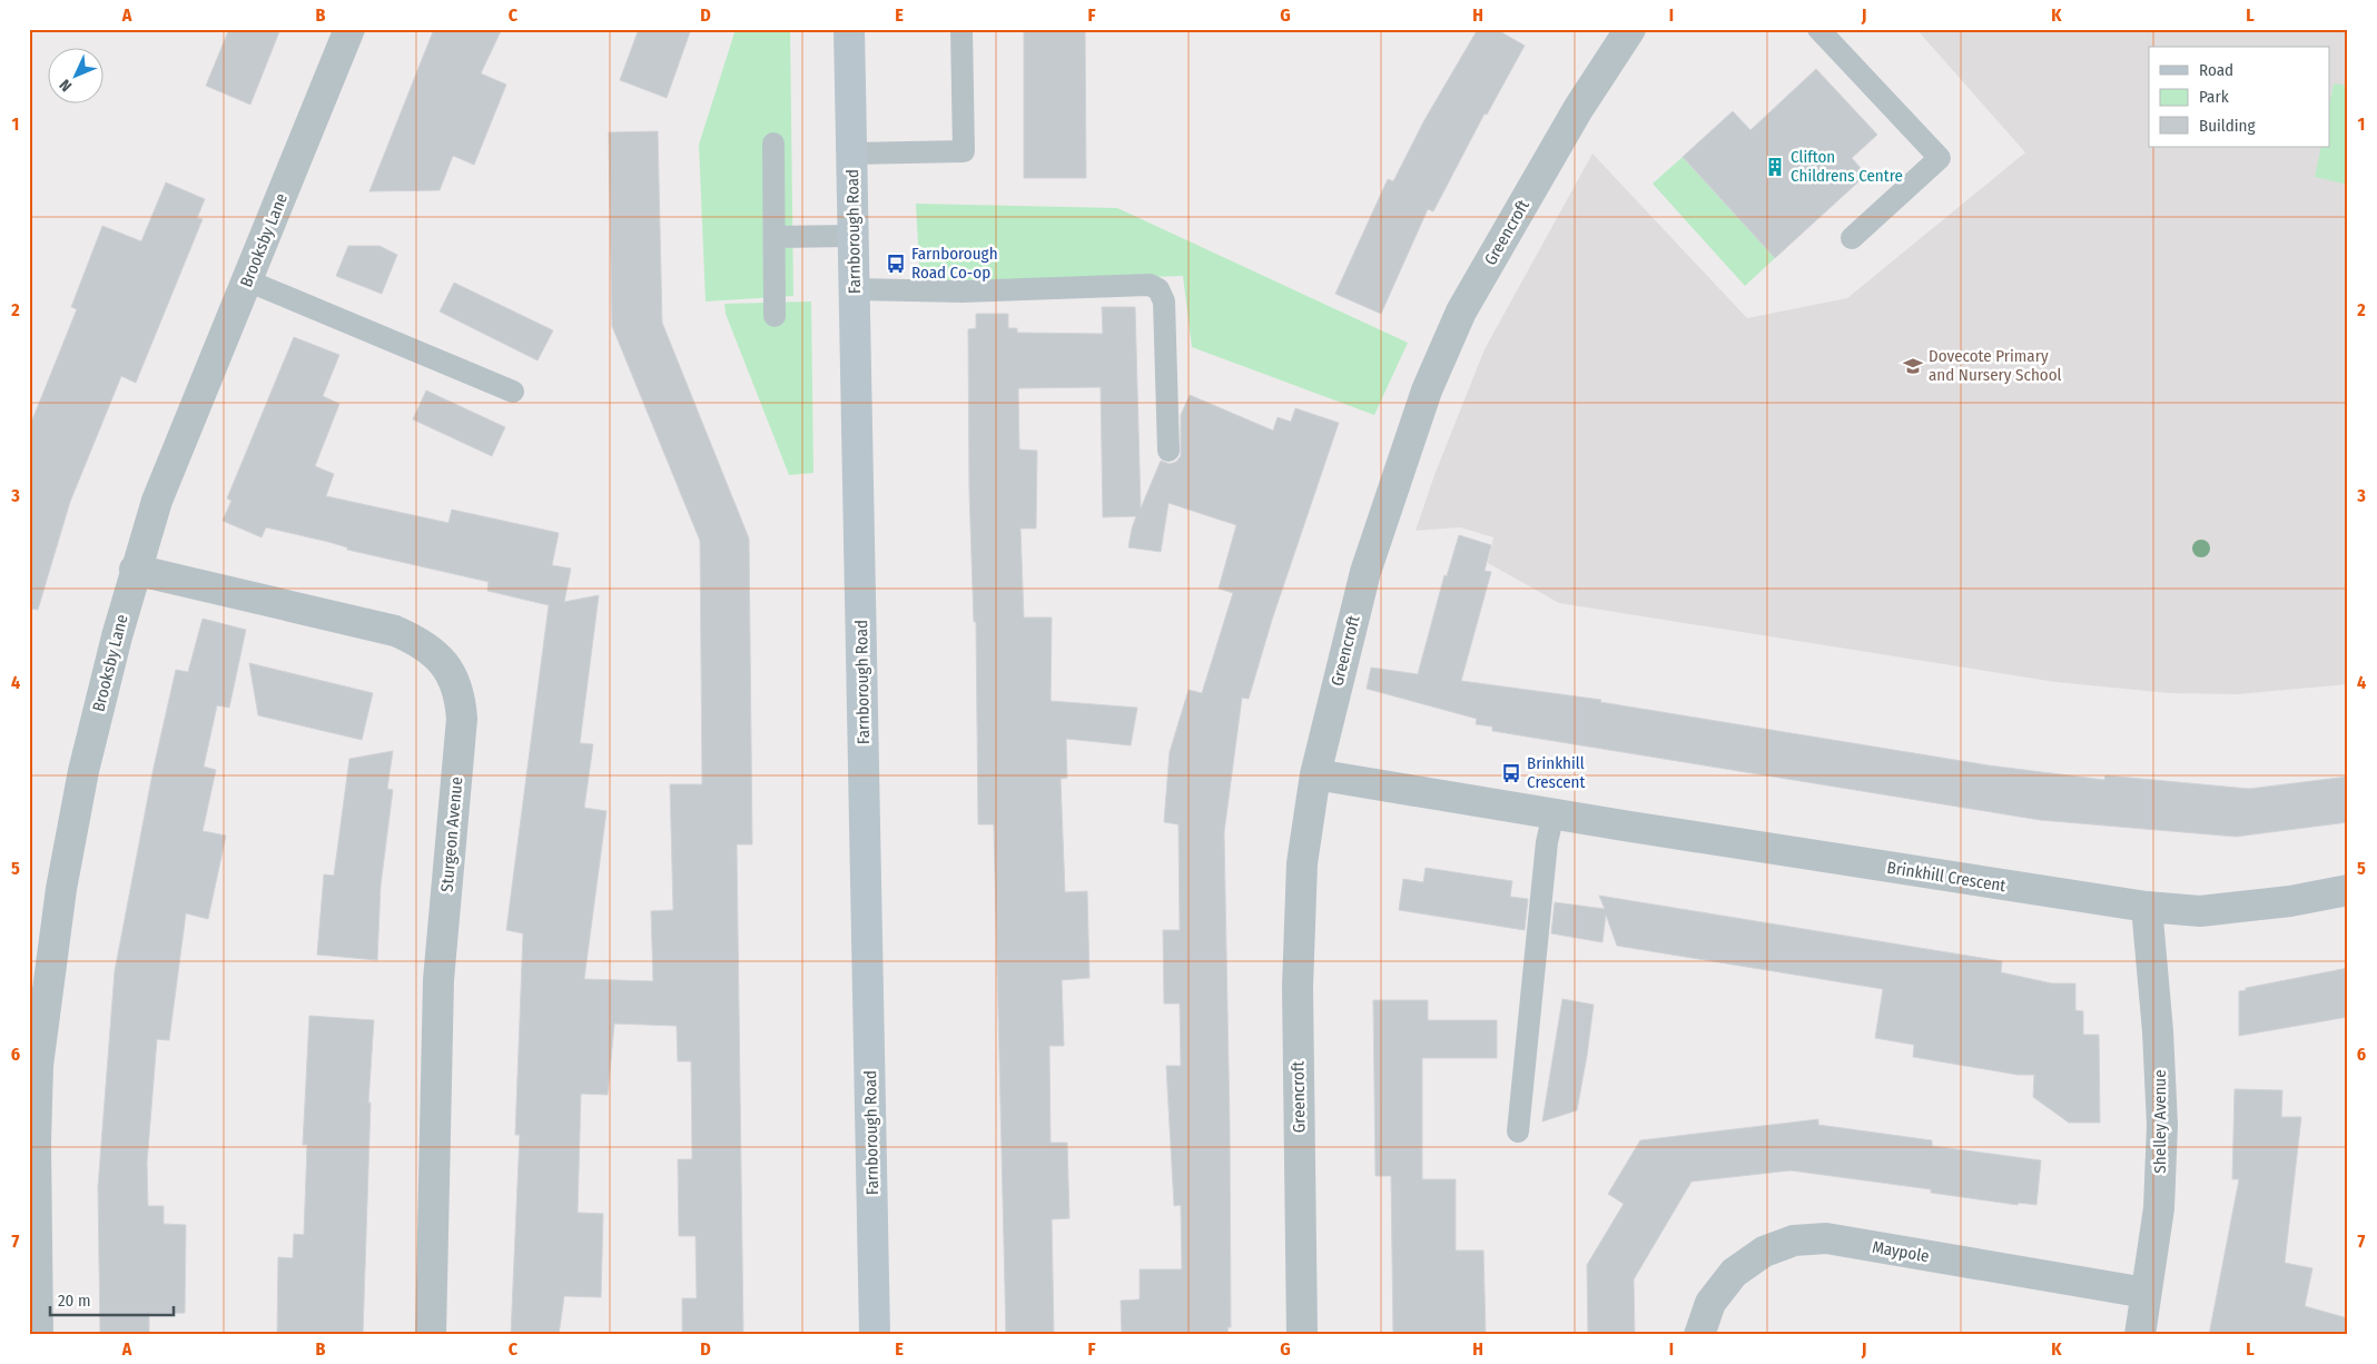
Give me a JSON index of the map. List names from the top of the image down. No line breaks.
{"streets":{"street":["Farnborough Road","Greencroft","Brooksby Lane","Sturgeon Avenue","Brinkhill Crescent","Shelley Avenue","Maypole"]},"crossings":[["Greencroft","Brinkhill Crescent"],["Brooksby Lane","Sturgeon Avenue"],["Brinkhill Crescent","Shelley Avenue"],["Shelley Avenue","Maypole"]],"places":{"building":["Clifton Childrens Centre"],"bus stop":["Farnborough Road Co-op","Brinkhill Crescent"],"school or university":["Dovecote Primary and Nursery School"]},"legend":["Road","Park","Building"],"scale_bar":"20 m","north":"bottom left","grid":{"columns":["A","B","C","D","E","F","G","H","I","J","K","L"],"rows":["1","2","3","4","5","6","7"]}}
